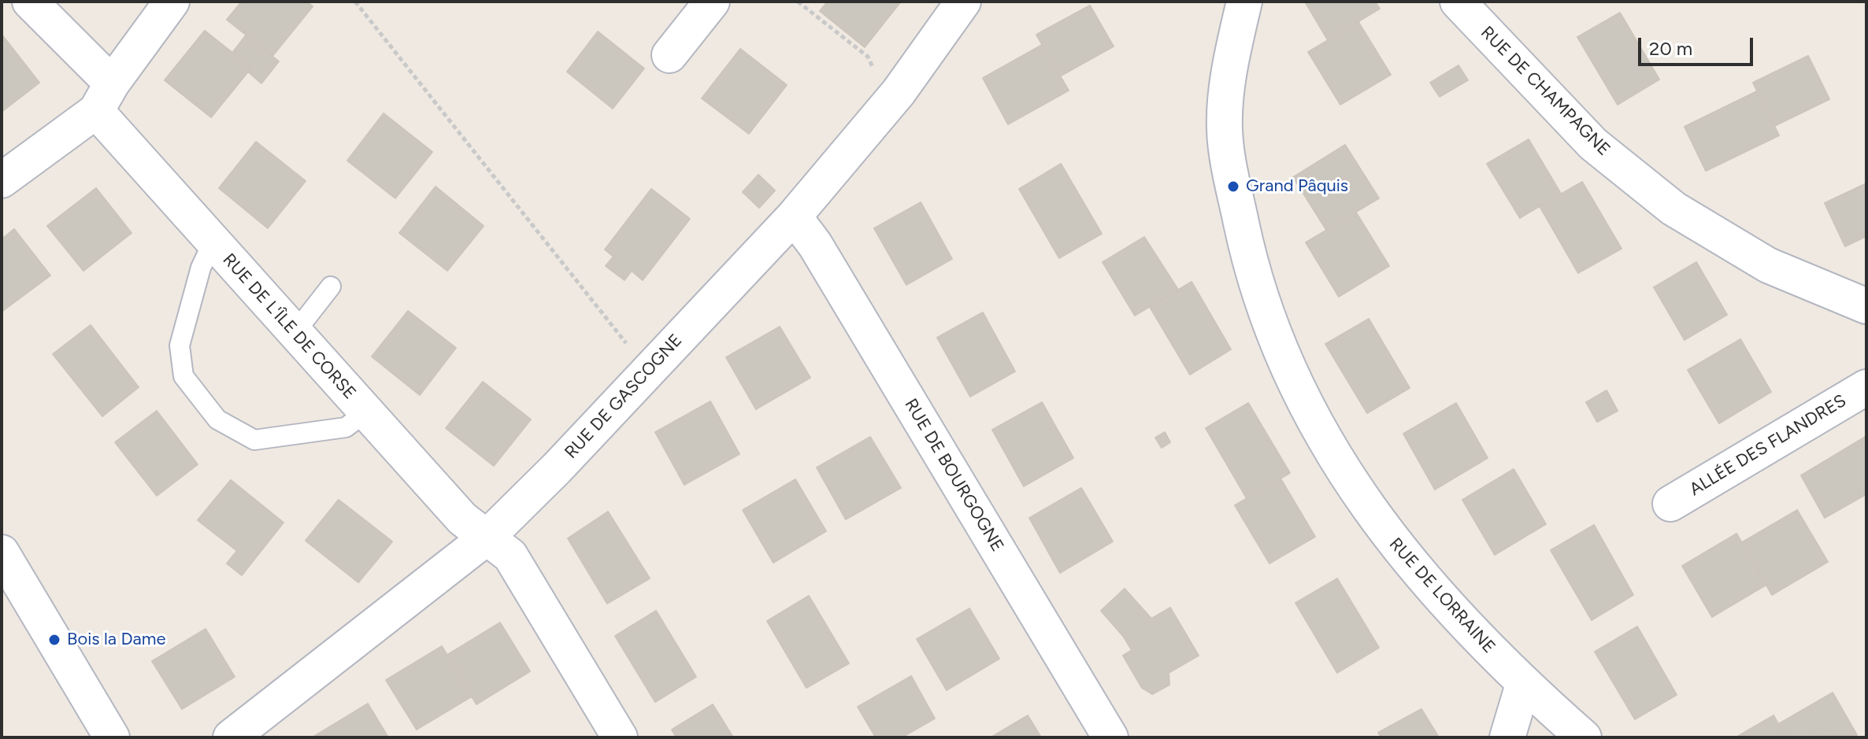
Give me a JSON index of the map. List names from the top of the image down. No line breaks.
{"streets":{"street":["RUE DE CHAMPAGNE","RUE DE L'ÎLE DE CORSE","RUE DE GASCOGNE","ALLÉE DES FLANDRES","RUE DE BOURGOGNE","RUE DE LORRAINE"]},"crossings":[["RUE DE L'ÎLE DE CORSE","RUE DE GASCOGNE"],["RUE DE GASCOGNE","RUE DE BOURGOGNE"]],"places":["Grand Pâquis","Bois la Dame"],"scale_bar":"20 m"}
